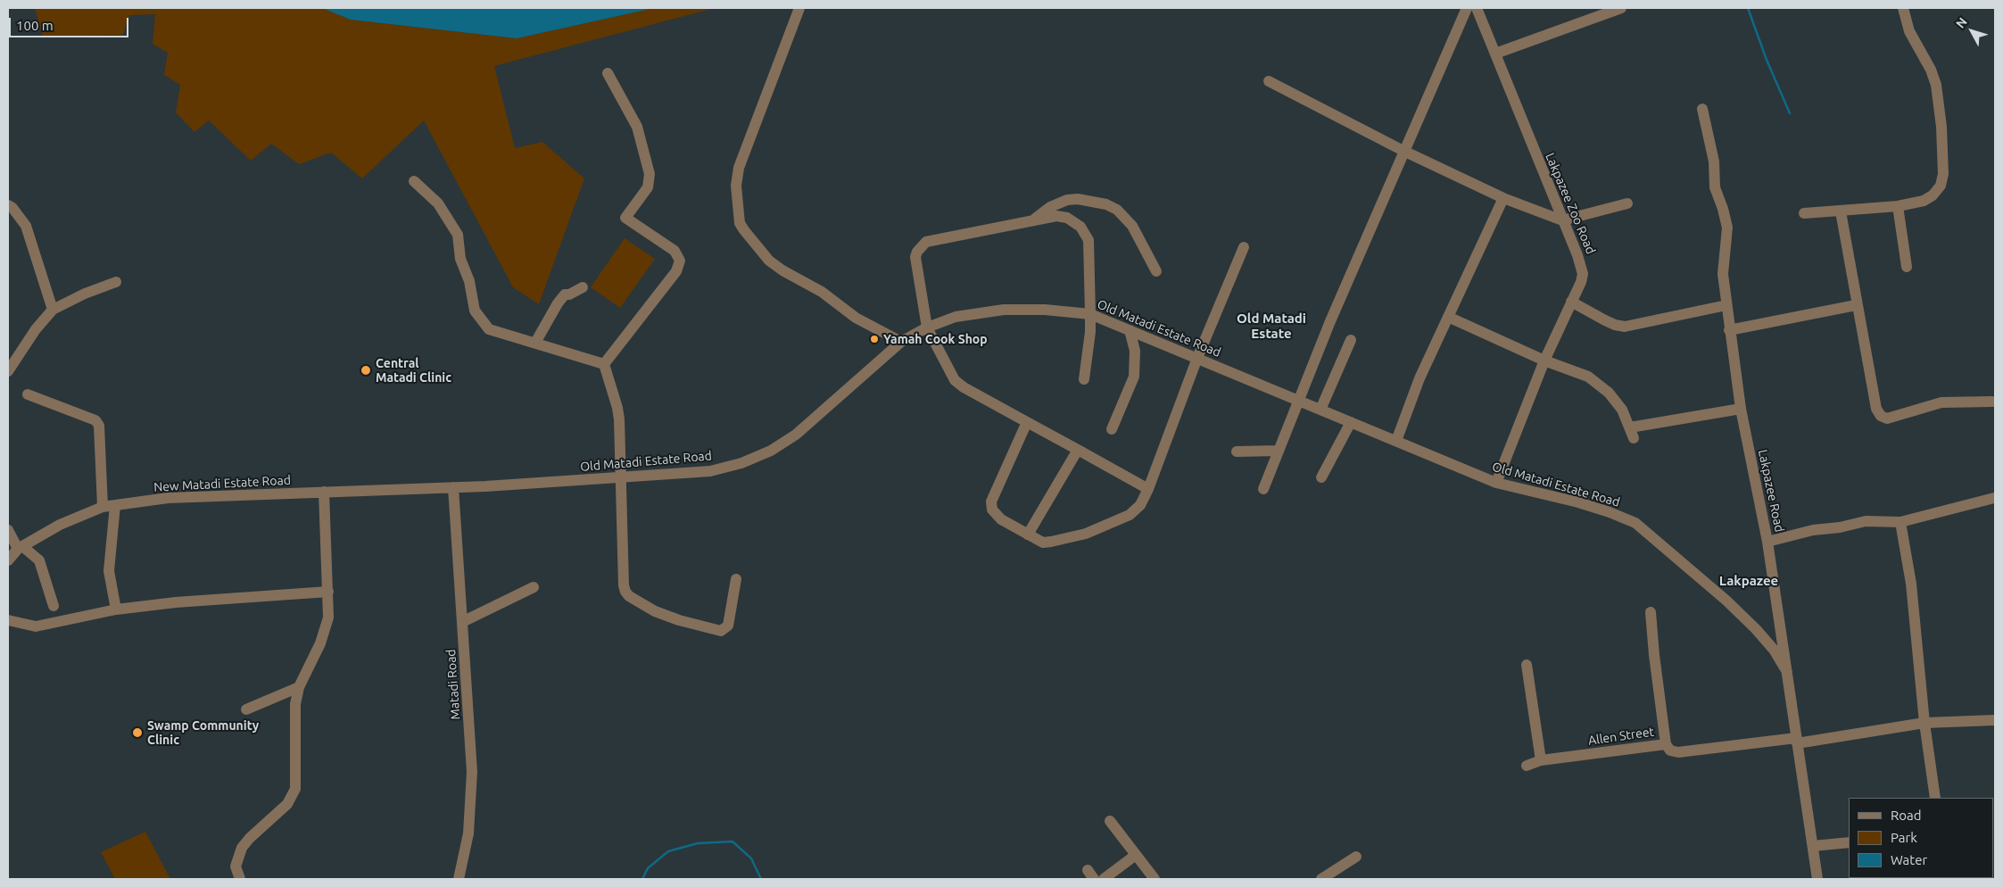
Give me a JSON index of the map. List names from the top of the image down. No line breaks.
{"streets":{"street":["Lakpazee Zoo Road","Old Matadi Estate Road","New Matadi Estate Road","Lakpazee Road","Matadi Road","Allen Street"]},"crossings":[["Lakpazee Zoo Road","Old Matadi Estate Road"],["Old Matadi Estate Road","New Matadi Estate Road"],["Old Matadi Estate Road","Lakpazee Road"],["Old Matadi Estate Road","Matadi Road"],["New Matadi Estate Road","Matadi Road"],["Lakpazee Road","Allen Street"]],"districts":["Old Matadi Estate","Lakpazee"],"places":["Yamah Cook Shop","Central Matadi Clinic","Swamp Community Clinic"],"legend":["Road","Park","Water"],"scale_bar":"100 m","north":"top left"}
